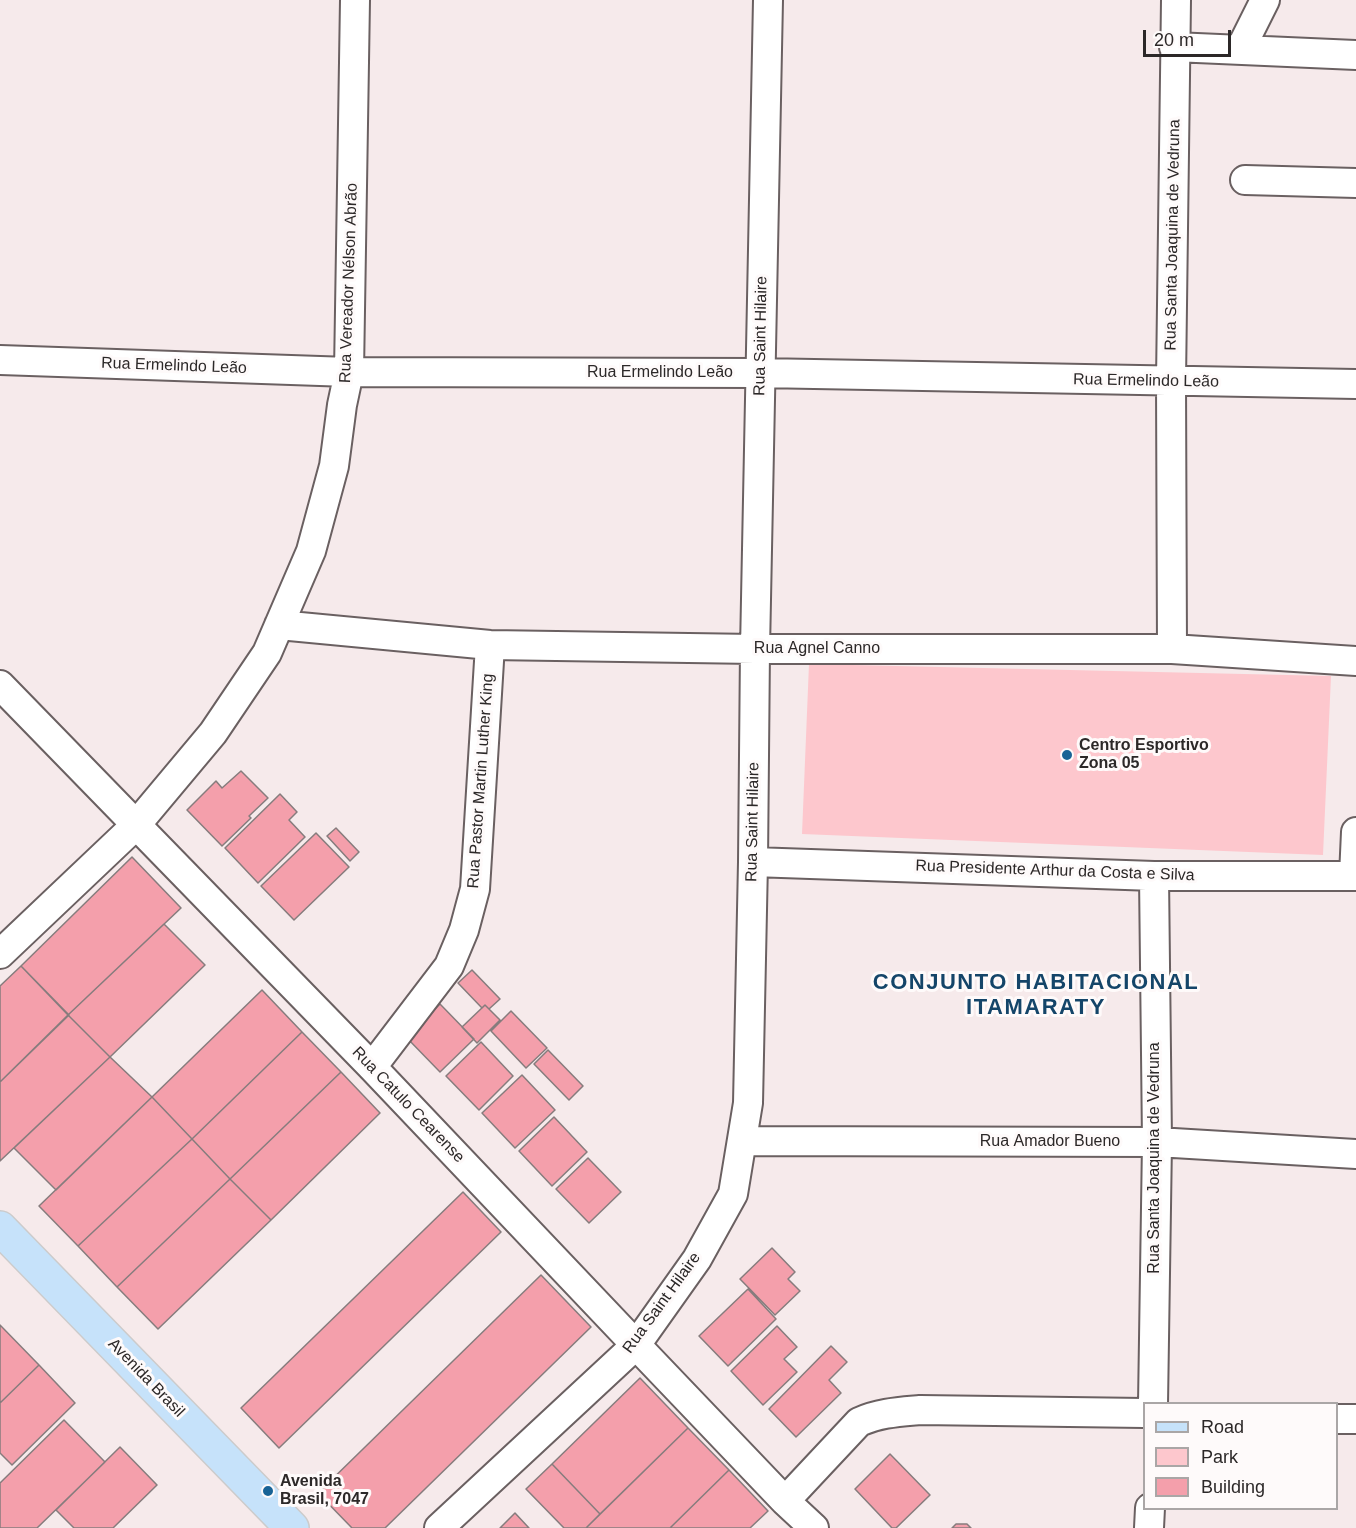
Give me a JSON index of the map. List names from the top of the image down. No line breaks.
{"streets":{"main road":["Avenida Brasil"],"street":["Rua Santa Joaquina de Vedruna","Rua Vereador Nélson Abrão","Rua Saint Hilaire","Rua Ermelindo Leão","Rua Agnel Canno","Rua Pastor Martin Luther King","Rua Presidente Arthur da Costa e Silva","Rua Catulo Cearense","Rua Amador Bueno"]},"crossings":[["Rua Santa Joaquina de Vedruna","Rua Ermelindo Leão"],["Rua Santa Joaquina de Vedruna","Rua Agnel Canno"],["Rua Santa Joaquina de Vedruna","Rua Presidente Arthur da Costa e Silva"],["Rua Santa Joaquina de Vedruna","Rua Amador Bueno"],["Rua Vereador Nélson Abrão","Rua Ermelindo Leão"],["Rua Vereador Nélson Abrão","Rua Agnel Canno"],["Rua Vereador Nélson Abrão","Rua Catulo Cearense"],["Rua Saint Hilaire","Rua Ermelindo Leão"],["Rua Saint Hilaire","Rua Agnel Canno"],["Rua Saint Hilaire","Rua Presidente Arthur da Costa e Silva"],["Rua Saint Hilaire","Rua Catulo Cearense"],["Rua Saint Hilaire","Rua Amador Bueno"],["Rua Agnel Canno","Rua Pastor Martin Luther King"],["Rua Pastor Martin Luther King","Rua Catulo Cearense"]],"districts":["CONJUNTO HABITACIONAL ITAMARATY"],"places":["Centro Esportivo Zona 05","Avenida Brasil, 7047"],"legend":["Road","Park","Building"],"scale_bar":"20 m"}
